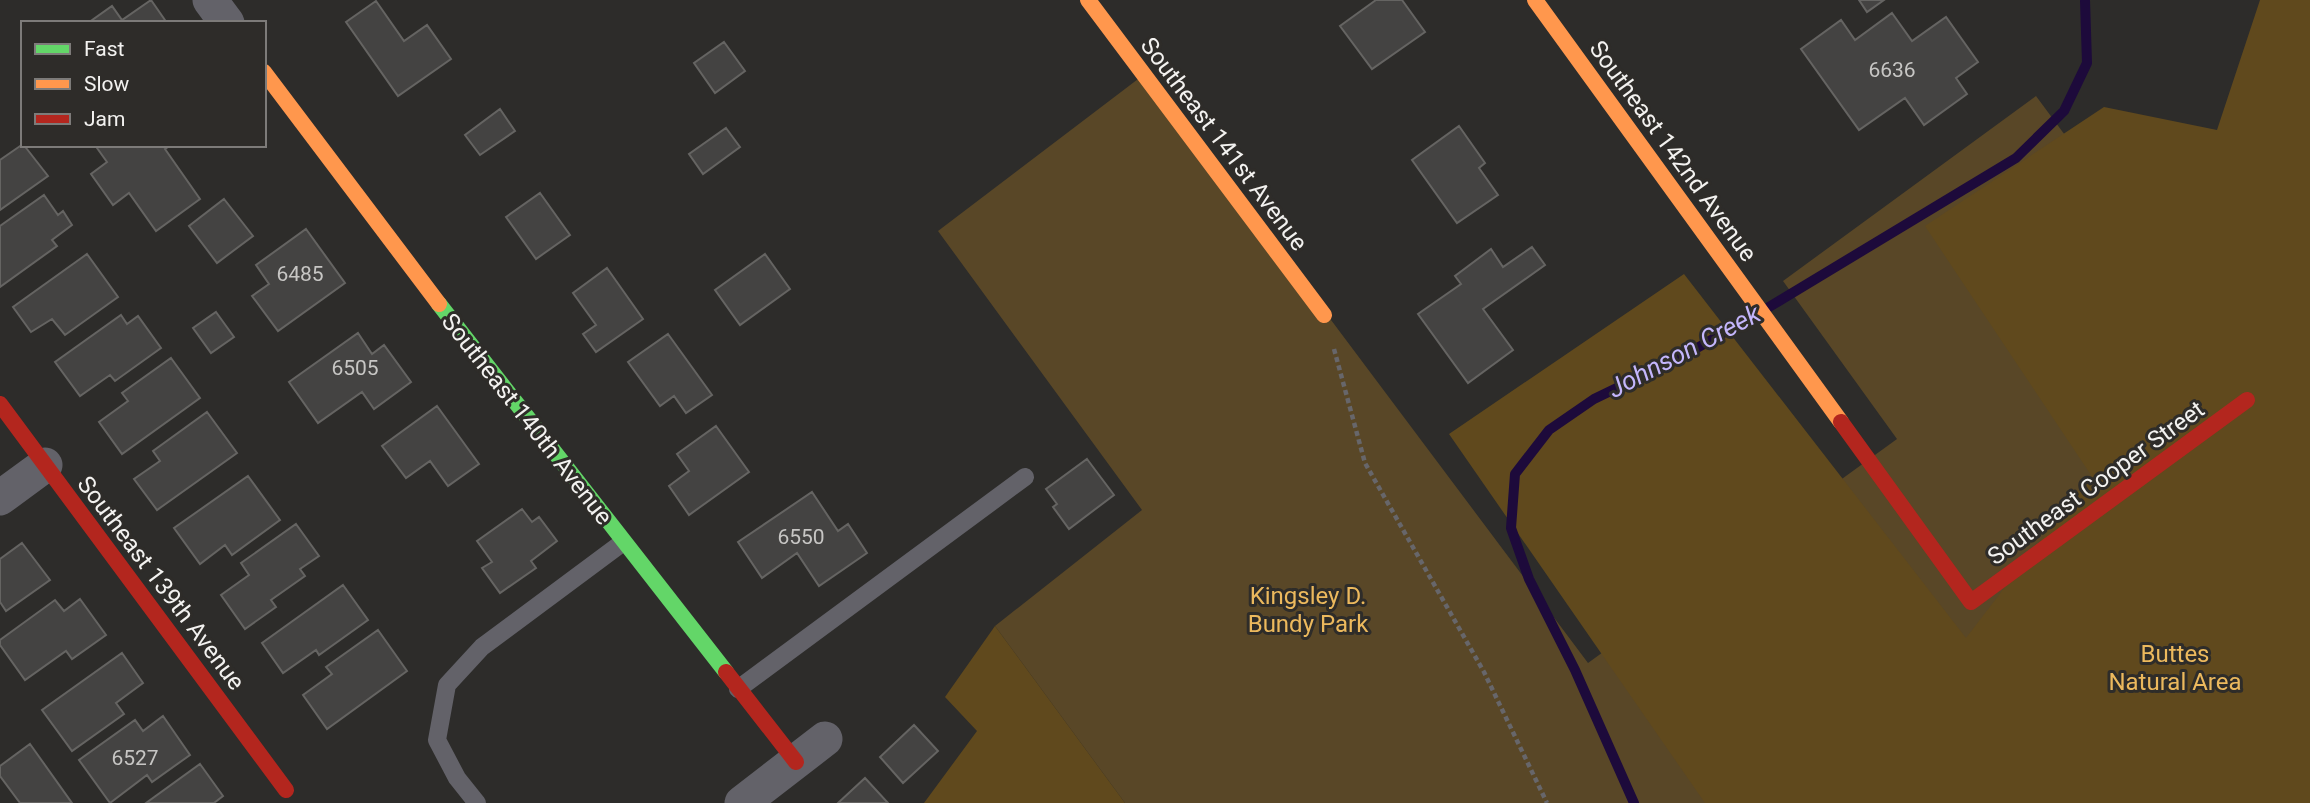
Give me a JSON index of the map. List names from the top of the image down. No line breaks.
{"streets":{"street":["Southeast 141st Avenue","Southeast 142nd Avenue","Southeast 140th Avenue","Southeast Cooper Street","Southeast 139th Avenue"]},"crossings":[["Southeast 142nd Avenue","Southeast Cooper Street"]],"water":["Johnson Creek"],"parks":["Kingsley D. Bundy Park","Buttes Natural Area"],"house_numbers":["6636","6485","6505","6550","6527"],"legend":["Fast","Slow","Jam"]}
